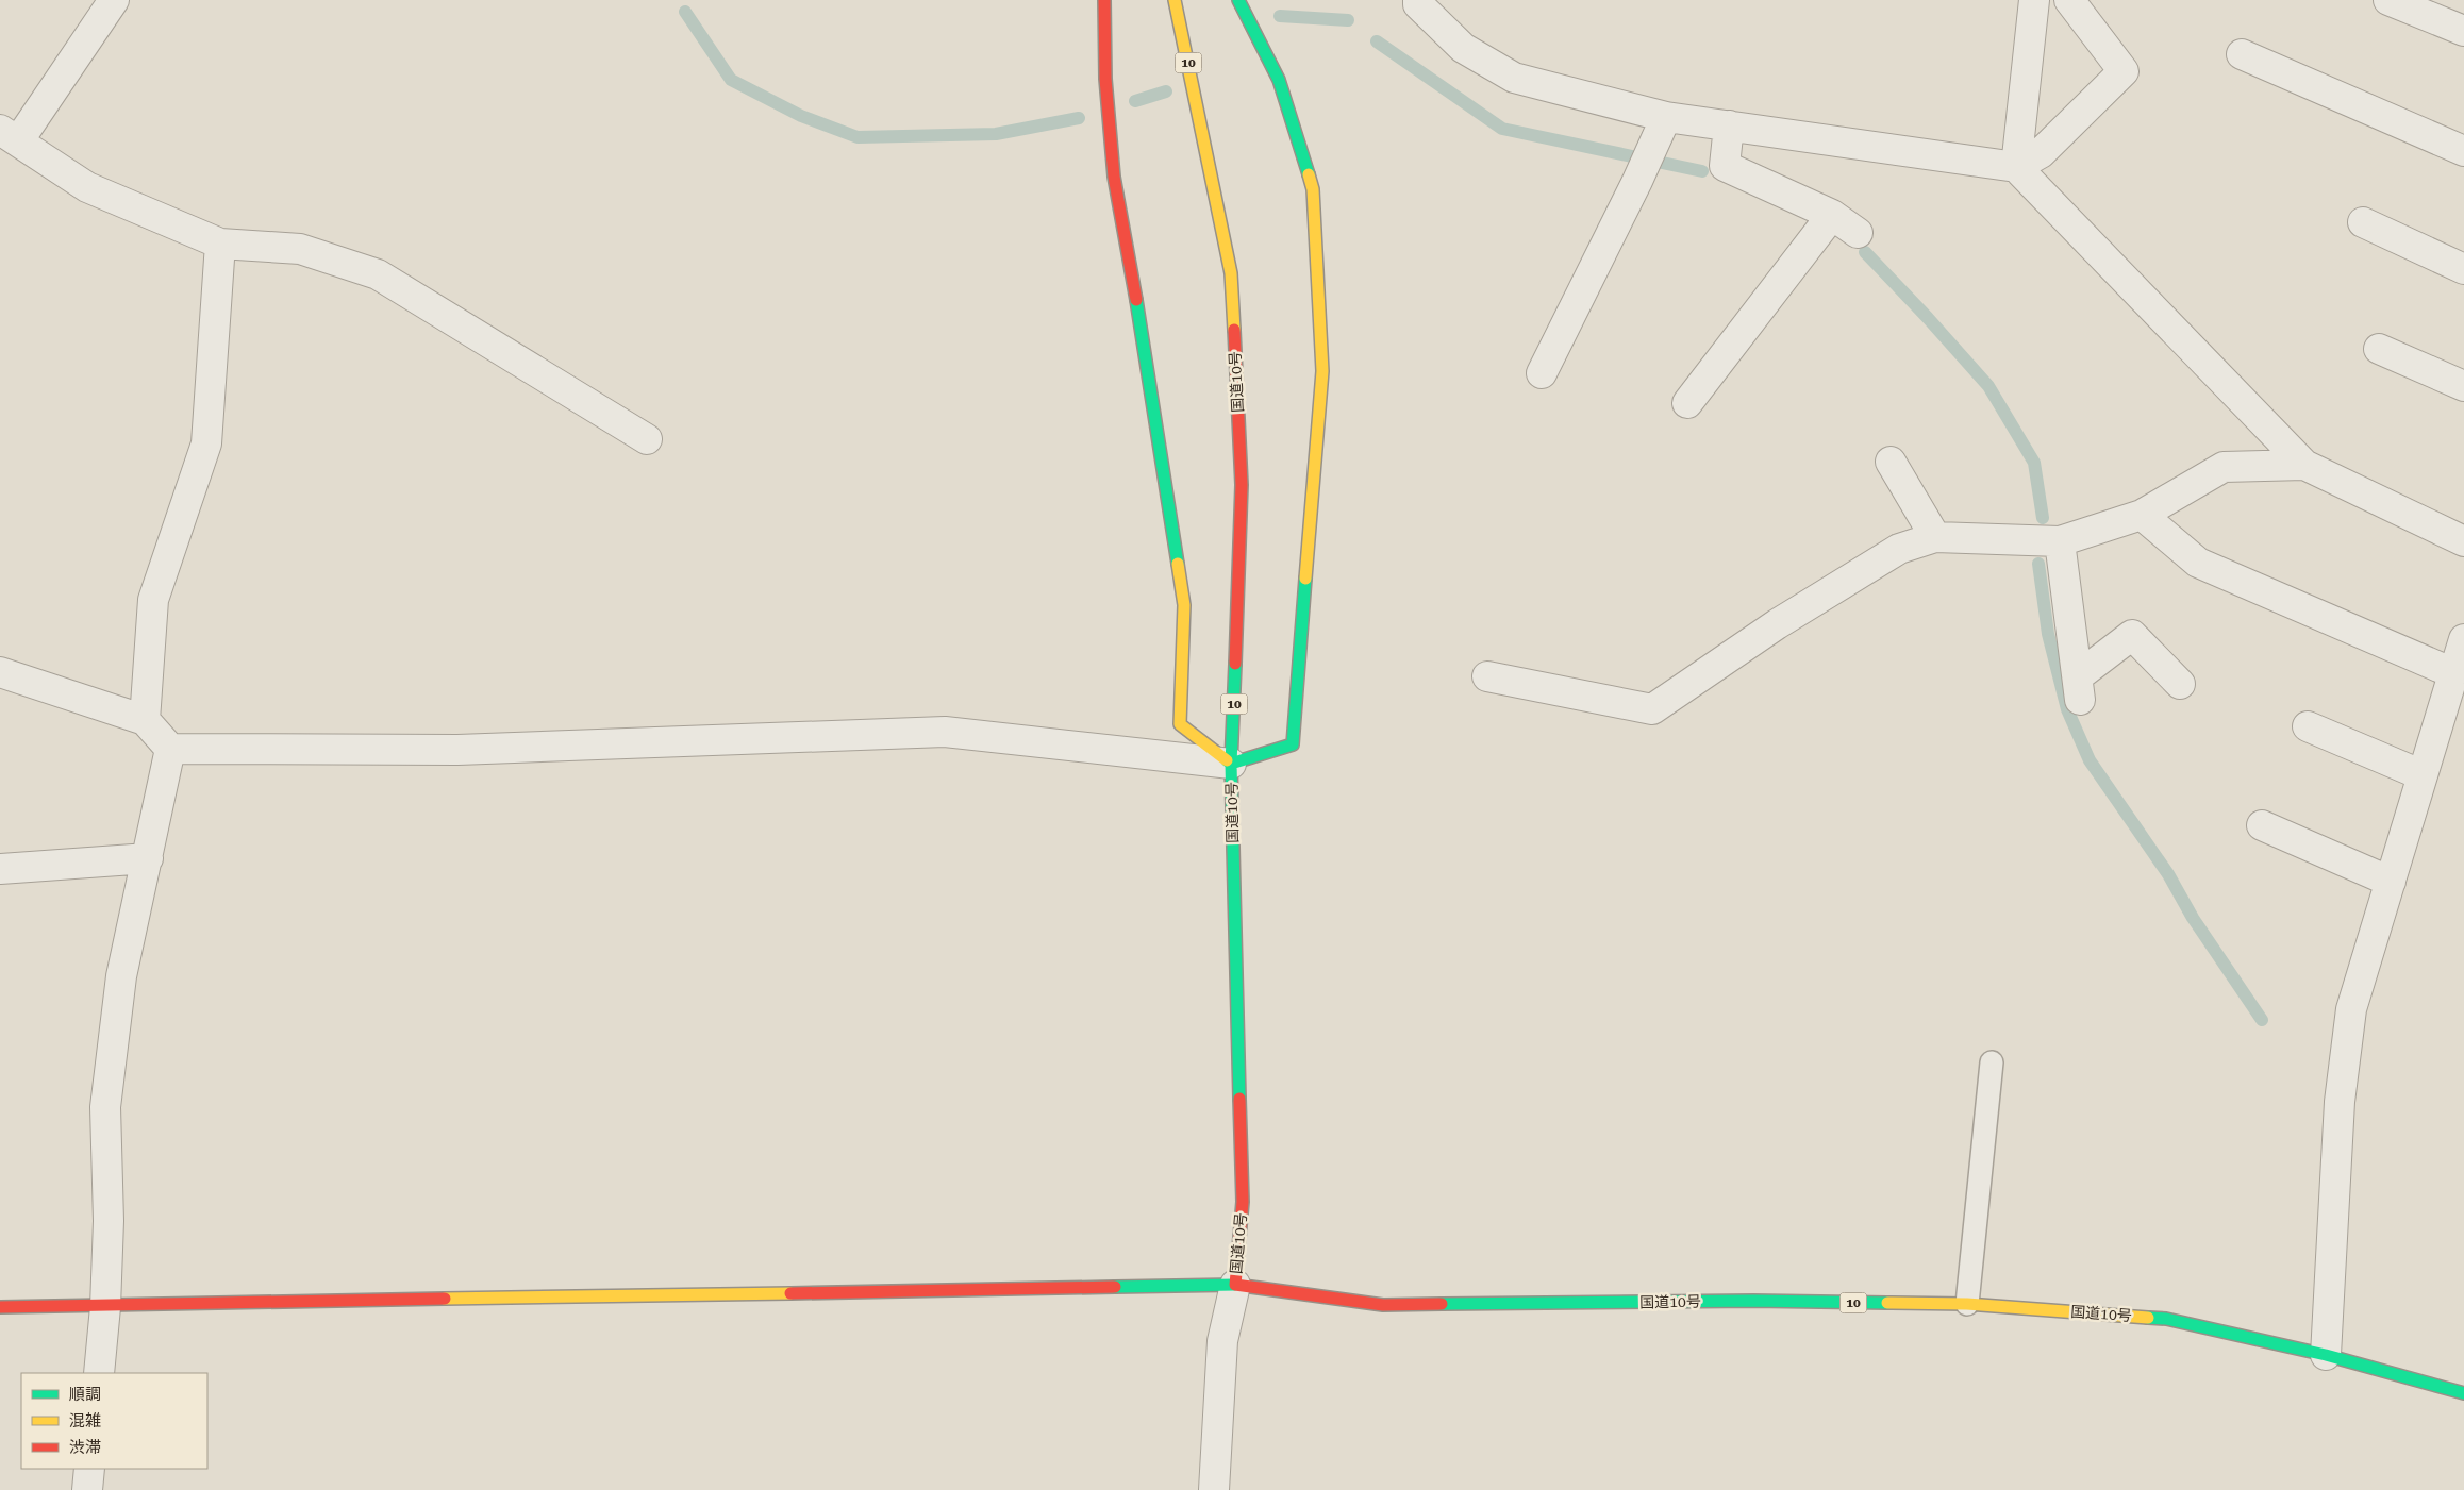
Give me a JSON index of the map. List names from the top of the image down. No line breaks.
{"streets":{"main road":["10","国道10号"]},"legend":["順調","混雑","渋滞"]}
